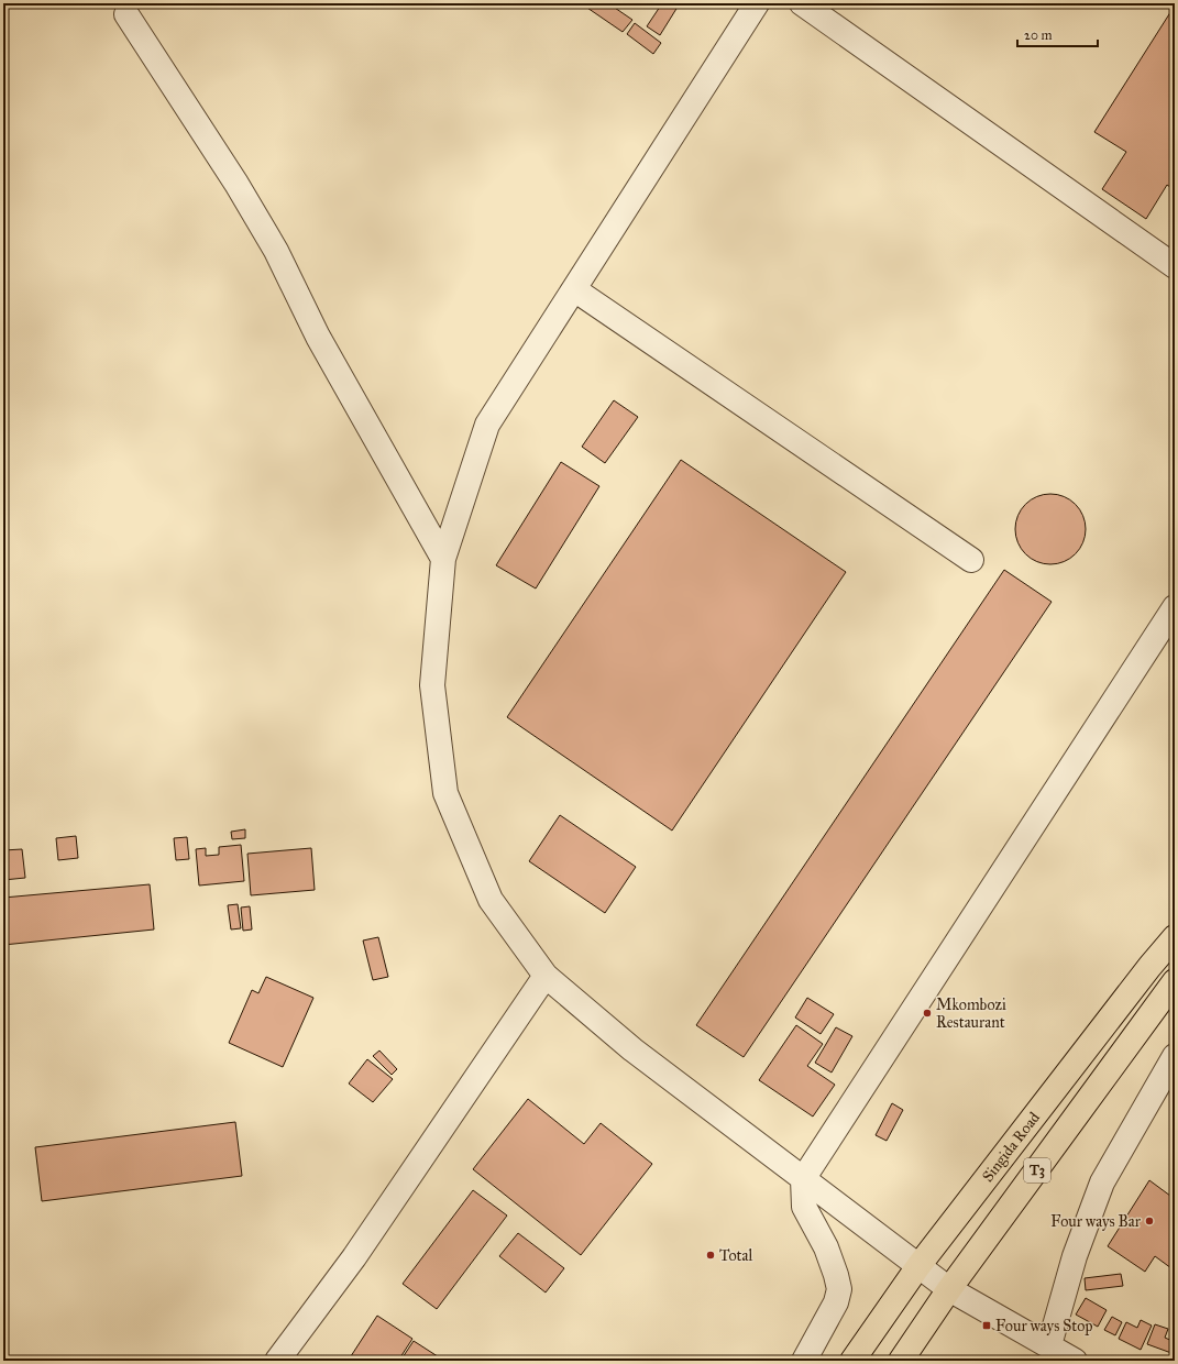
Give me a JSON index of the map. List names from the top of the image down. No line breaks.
{"streets":{"highway":["Singida Road","T3"]},"places":{"other":["Mkombozi Restaurant","Four ways Bar","Total"],"transit":["Four ways Stop"]},"scale_bar":"20 m"}
